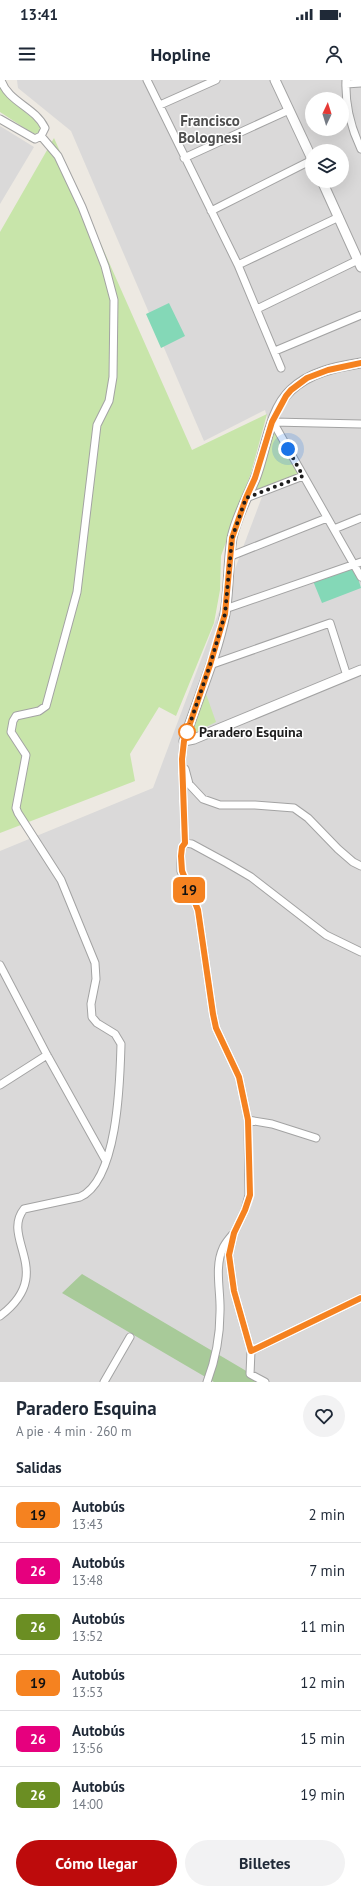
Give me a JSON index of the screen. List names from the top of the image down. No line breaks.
{"districts":["Francisco Bolognesi"],"places":["Paradero Esquina"],"lines":["bus line 19"],"north":"top","page":{"status":"13:41","header":"Hopline","on_map":"19","heading":[["Paradero Esquina","A pie · 4 min · 260 m"],"Salidas"],"list":[{"mark":"19","name":"Autobús","note":"13:43","value":"2 min"},{"mark":"26","name":"Autobús","note":"13:48","value":"7 min"},{"mark":"26","name":"Autobús","note":"13:52","value":"11 min"},{"mark":"19","name":"Autobús","note":"13:53","value":"12 min"},{"mark":"26","name":"Autobús","note":"13:56","value":"15 min"},{"mark":"26","name":"Autobús","note":"14:00","value":"19 min"}],"buttons":["Cómo llegar","Billetes"]}}
